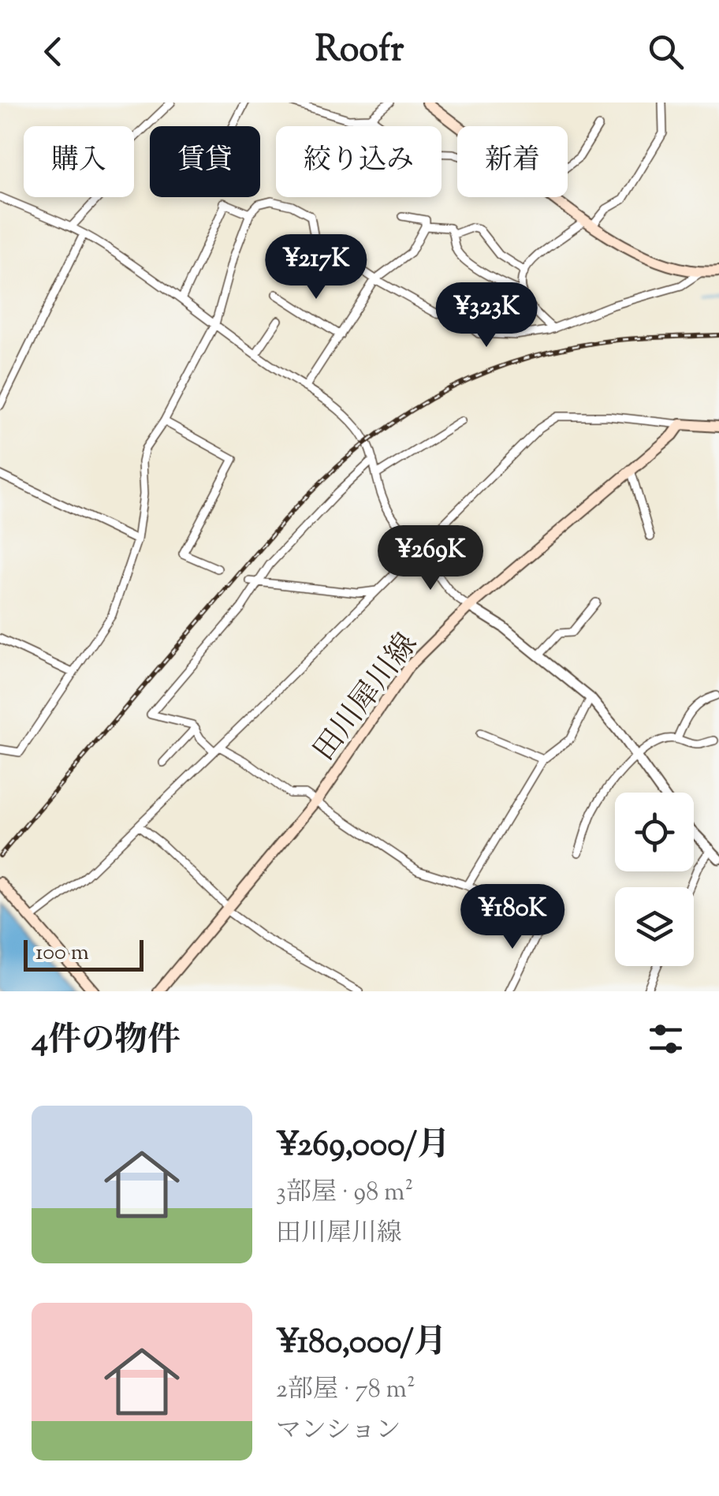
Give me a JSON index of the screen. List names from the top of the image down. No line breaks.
{"streets":{"main road":["田川犀川線"]},"scale_bar":"100 m","page":{"header":"Roofr","chip":["購入","賃貸","絞り込み","新着"],"price":["¥217K","¥323K","¥269K","¥180K"],"scale":"100 m","heading":"4件の物件","list":[{"name":"¥269,000/月","note":"3部屋 · 98 m² · 田川犀川線"},{"name":"¥180,000/月","note":"2部屋 · 78 m² · マンション"}]}}
